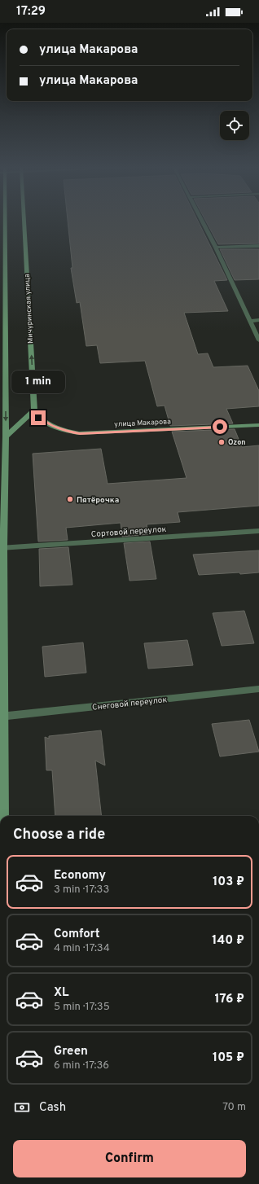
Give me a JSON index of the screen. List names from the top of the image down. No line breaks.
{"streets":{"main road":["Мичуринская улица","улица Макарова"],"street":["Сортовой переулок","Снеговой переулок"]},"crossings":[["Мичуринская улица","улица Макарова"]],"places":["Ozon","Пятёрочка"],"page":{"status":"17:29","banner":["улица Макарова","улица Макарова"],"bubble":"1 min","heading":"Choose a ride","list":[{"name":"Economy","note":"3 min · 17:33","value":"103 ₽"},{"name":"Comfort","note":"4 min · 17:34","value":"140 ₽"},{"name":"XL","note":"5 min · 17:35","value":"176 ₽"},{"name":"Green","note":"6 min · 17:36","value":"105 ₽"}],"pay":["Cash","70 m"],"buttons":"Confirm"}}
